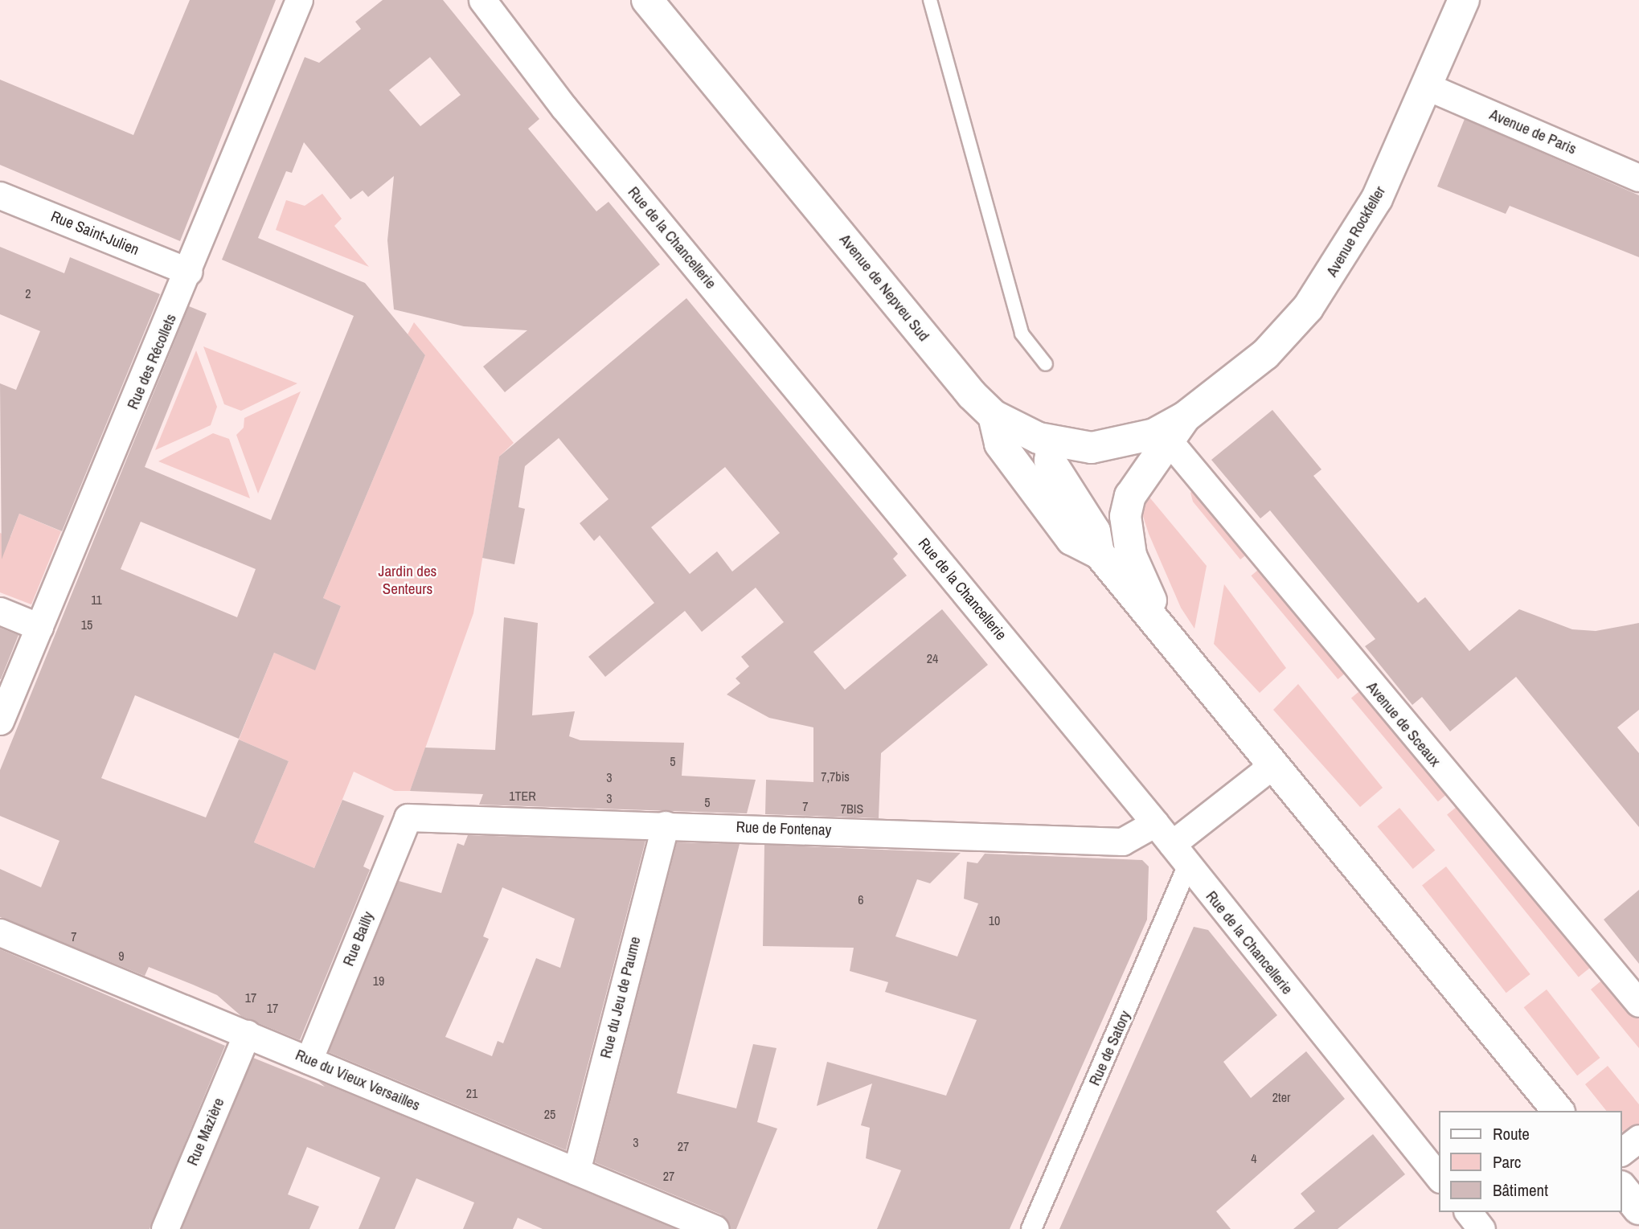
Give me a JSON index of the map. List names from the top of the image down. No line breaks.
{"streets":{"street":["Avenue de Paris","Avenue Rockfeller","Rue Saint-Julien","Rue de la Chancellerie","Avenue de Nepveu Sud","Rue des Récollets","Avenue de Sceaux","Rue de Fontenay","Rue Bailly","Rue du Jeu de Paume","Rue de Satory","Rue du Vieux Versailles","Rue Mazière"]},"crossings":[["Avenue de Paris","Avenue Rockfeller"],["Avenue Rockfeller","Avenue de Nepveu Sud"],["Rue Saint-Julien","Rue des Récollets"],["Rue de la Chancellerie","Rue de Fontenay"],["Rue de la Chancellerie","Rue de Satory"],["Rue de Fontenay","Rue Bailly"],["Rue de Fontenay","Rue du Jeu de Paume"],["Rue Bailly","Rue du Vieux Versailles"],["Rue du Jeu de Paume","Rue du Vieux Versailles"],["Rue du Vieux Versailles","Rue Mazière"]],"parks":["Jardin des Senteurs"],"house_numbers":["2","11","15","24","5","7,7bis","3","1TER","3","5","7","7BIS","6","10","7","9","19","17","17","21","2ter","25","3","27","4","27"],"legend":["Route","Parc","Bâtiment"]}
